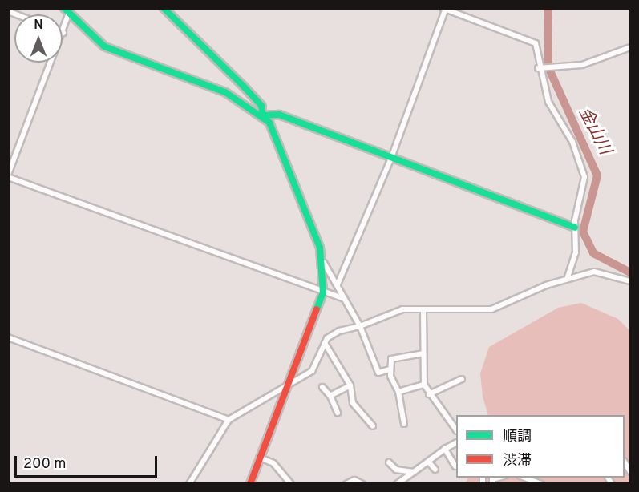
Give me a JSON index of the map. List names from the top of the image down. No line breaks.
{"water":["金山川"],"legend":["順調","渋滞"],"scale_bar":"200 m","north":"top"}
